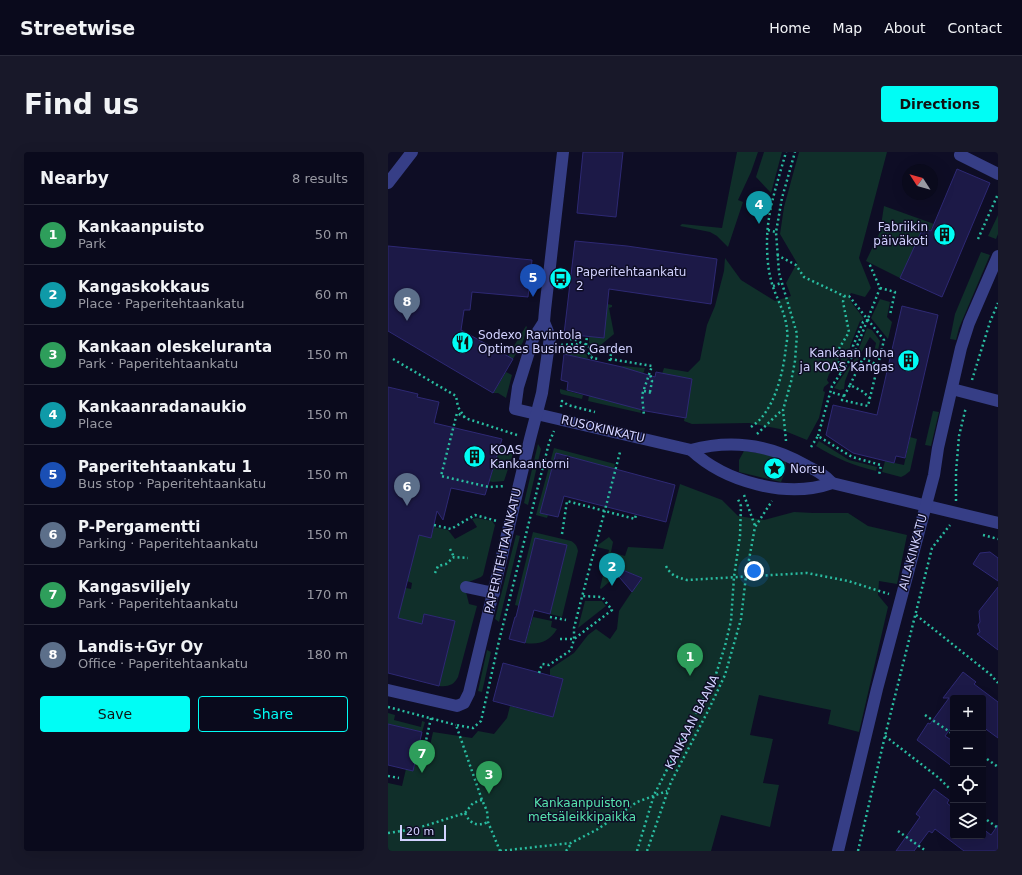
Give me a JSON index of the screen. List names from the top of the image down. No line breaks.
{"streets":{"street":["RUSOKINKATU","PAPERITEHTAANKATU","AILAKINKATU"],"path":["KANKAAN BAANA"]},"crossings":[["RUSOKINKATU","PAPERITEHTAANKATU"],["RUSOKINKATU","AILAKINKATU"]],"parks":["Kankaanpuiston metsäleikkipaikka"],"places":{"building":["Fabriikin päiväkoti","Kankaan Ilona ja KOAS Kangas","KOAS Kankaantorni"],"bus stop":["Paperitehtaankatu 2"],"restaurant":["Sodexo Ravintola Optimes Business Garden"],"place":["Norsu"]},"scale_bar":"20 m","north":"top left","page":{"header":"Streetwise","nav":["Home","Map","About","Contact"],"buttons":["Directions",["Save","Share"]],"title":"Find us","heading":["Nearby","8 results"],"pins":["4","5","8","6","2","1","7","3"],"list":[{"mark":"1","name":"Kankaanpuisto","note":"Park","value":"50 m"},{"mark":"2","name":"Kangaskokkaus","note":"Place · Paperitehtaankatu","value":"60 m"},{"mark":"3","name":"Kankaan oleskeluranta","note":"Park · Paperitehtaankatu","value":"150 m"},{"mark":"4","name":"Kankaanradanaukio","note":"Place","value":"150 m"},{"mark":"5","name":"Paperitehtaankatu 1","note":"Bus stop · Paperitehtaankatu","value":"150 m"},{"mark":"6","name":"P-Pergamentti","note":"Parking · Paperitehtaankatu","value":"150 m"},{"mark":"7","name":"Kangasviljely","note":"Park · Paperitehtaankatu","value":"170 m"},{"mark":"8","name":"Landis+Gyr Oy","note":"Office · Paperitehtaankatu","value":"180 m"}],"map_buttons":["+","−"],"scale":"20 m"}}
